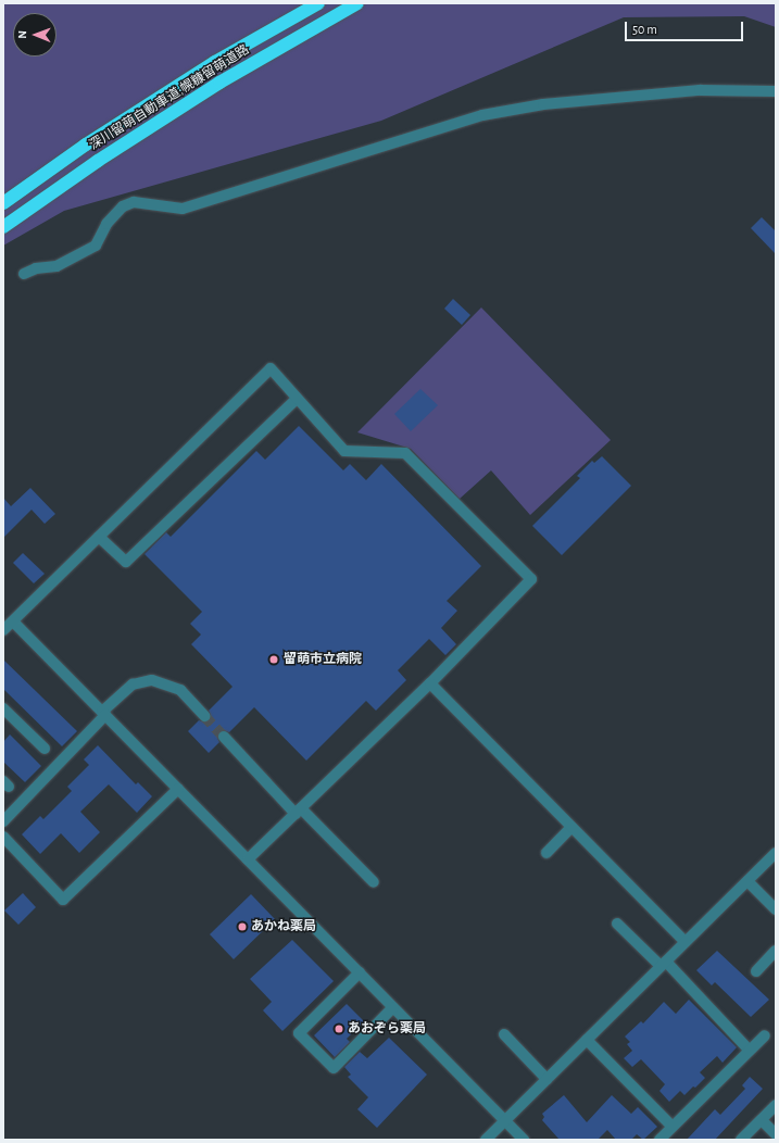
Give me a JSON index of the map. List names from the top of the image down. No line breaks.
{"streets":{"highway":["深川留萌自動車道;幌糠留萌道路"]},"places":["留萌市立病院","あかね薬局","あおぞら薬局"],"scale_bar":"50 m","north":"left"}
